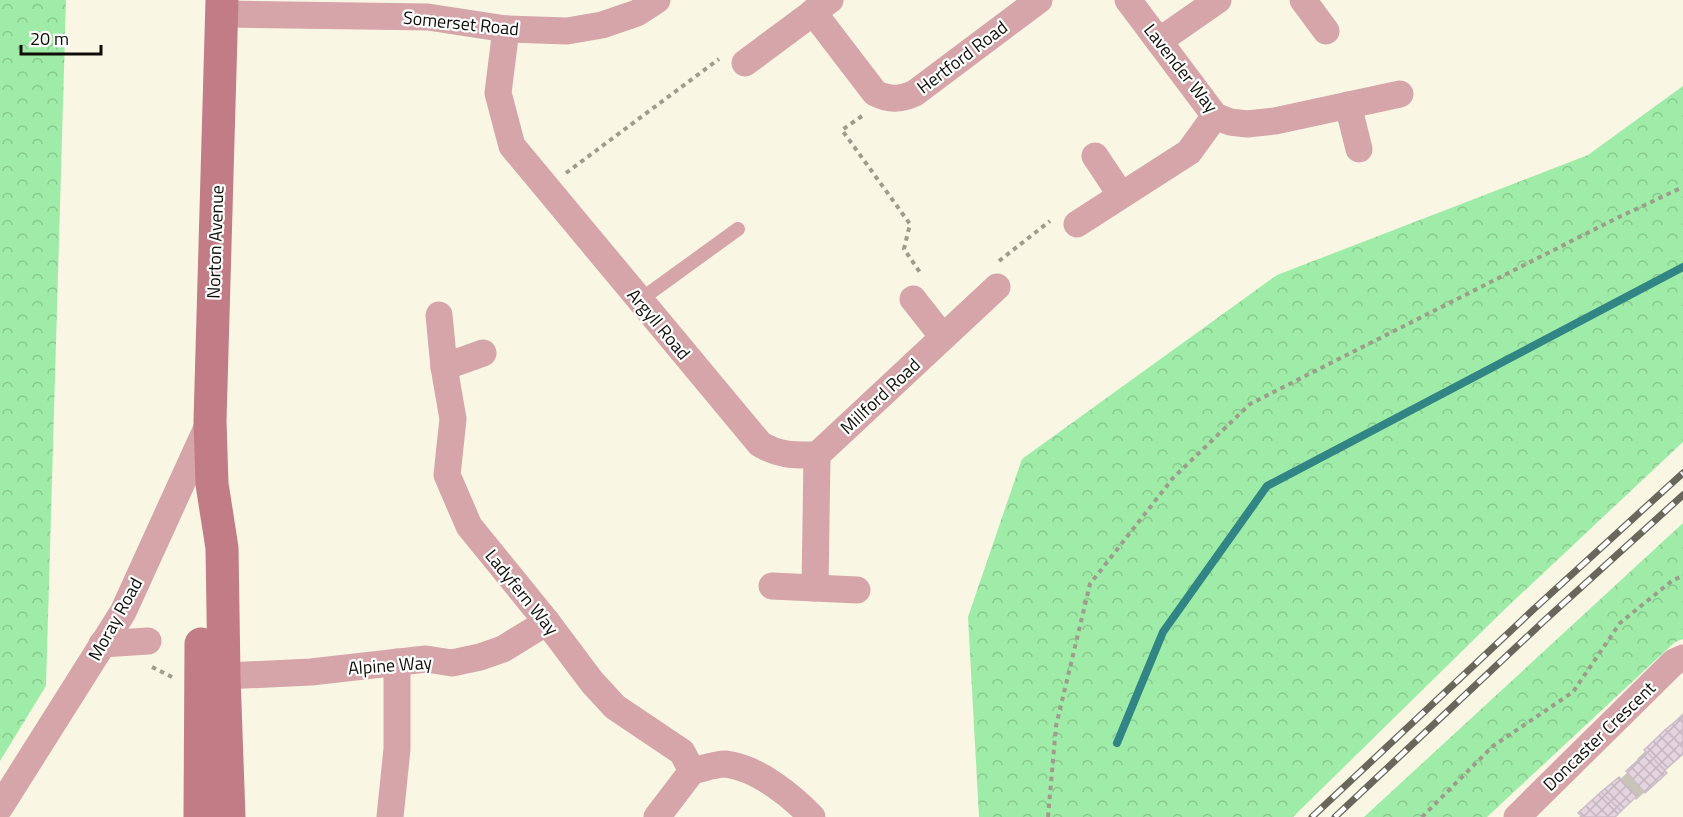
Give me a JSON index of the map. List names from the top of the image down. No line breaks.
{"streets":{"street":["Somerset Road","Hertford Road","Lavender Way","Norton Avenue","Argyll Road","Millford Road","Ladyfern Way","Moray Road","Alpine Way","Doncaster Crescent"]},"crossings":[["Somerset Road","Norton Avenue"],["Somerset Road","Argyll Road"],["Norton Avenue","Moray Road"],["Norton Avenue","Alpine Way"],["Argyll Road","Millford Road"],["Ladyfern Way","Alpine Way"]],"scale_bar":"20 m"}
